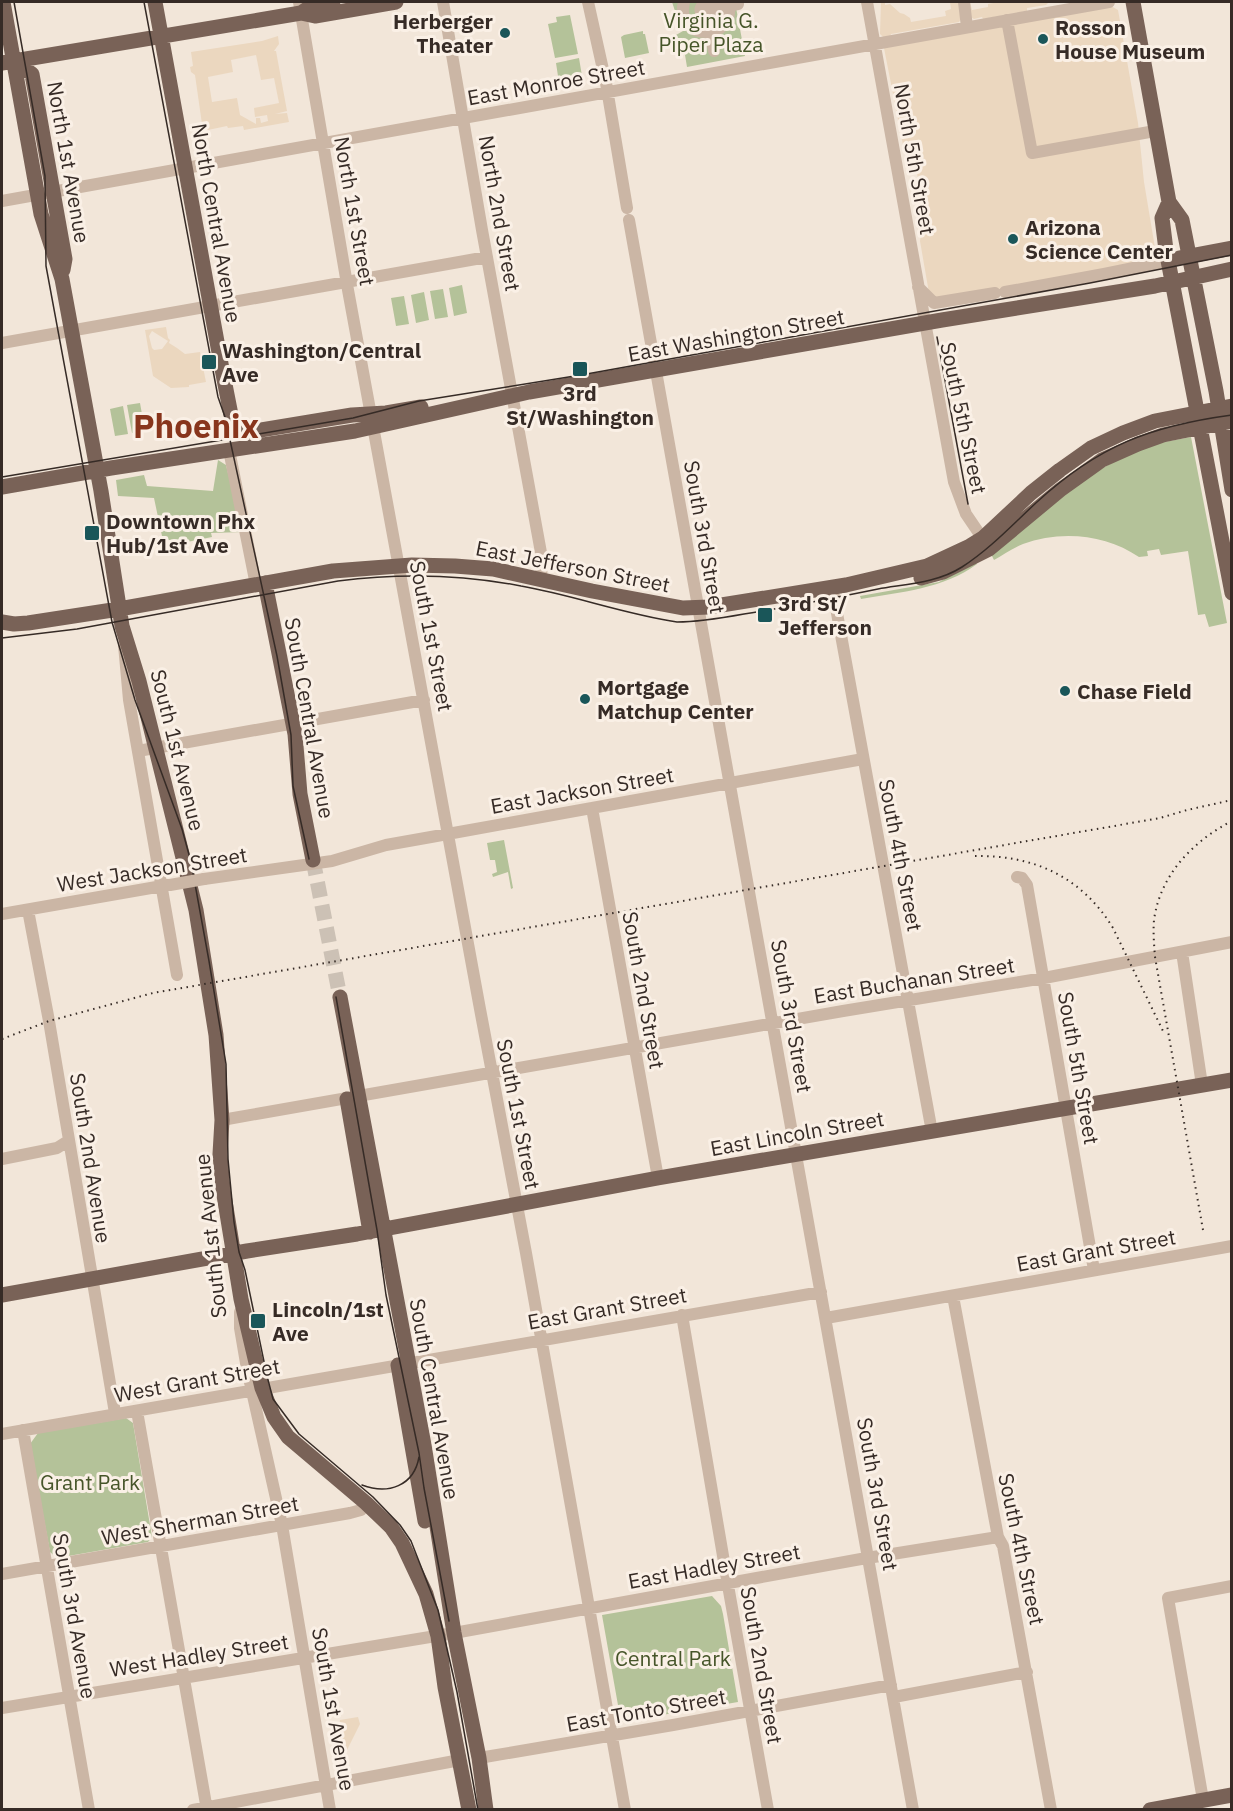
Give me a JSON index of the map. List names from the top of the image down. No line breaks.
{"streets":{"main road":["North 1st Avenue","North Central Avenue","East Washington Street","East Jefferson Street","South Central Avenue","South 1st Avenue","East Lincoln Street"],"street":["East Monroe Street","North 5th Street","North 1st Street","North 2nd Street","South 5th Street","South 3rd Street","South 1st Street","East Jackson Street","South 4th Street","West Jackson Street","East Buchanan Street","South 2nd Street","South 2nd Avenue","East Grant Street","West Grant Street","West Sherman Street","East Hadley Street","South 3rd Avenue","West Hadley Street","East Tonto Street"]},"crossings":[["East Monroe Street","North 5th Street"],["East Monroe Street","North 1st Avenue"],["East Monroe Street","North 1st Street"],["East Monroe Street","North 2nd Street"],["East Monroe Street","North Central Avenue"],["East Monroe Street","South 3rd Street"],["North 5th Street","East Washington Street"],["North 5th Street","South 5th Street"],["North 1st Avenue","East Washington Street"],["North 1st Avenue","South 1st Avenue"],["North 1st Street","North Central Avenue"],["North 1st Street","East Washington Street"],["North 1st Street","South 1st Street"],["North 2nd Street","East Washington Street"],["North Central Avenue","East Washington Street"],["North Central Avenue","South 1st Street"],["East Washington Street","South 5th Street"],["East Washington Street","South 3rd Street"],["East Washington Street","South 1st Street"],["East Washington Street","South 1st Avenue"],["South 5th Street","East Jefferson Street"],["South 5th Street","East Buchanan Street"],["South 5th Street","East Lincoln Street"],["South 5th Street","East Grant Street"],["South 3rd Street","East Jefferson Street"],["South 3rd Street","East Jackson Street"],["South 3rd Street","East Buchanan Street"],["South 3rd Street","East Lincoln Street"],["South 3rd Street","East Grant Street"],["South 3rd Street","East Hadley Street"],["South 3rd Street","East Tonto Street"],["East Jefferson Street","South 1st Street"],["East Jefferson Street","South Central Avenue"],["East Jefferson Street","South 1st Avenue"],["East Jefferson Street","South 4th Street"],["South 1st Street","East Jackson Street"],["South 1st Street","East Buchanan Street"],["South 1st Street","East Lincoln Street"],["South 1st Street","East Grant Street"],["South 1st Street","East Hadley Street"],["South 1st Street","East Tonto Street"],["South Central Avenue","East Jackson Street"],["South Central Avenue","West Jackson Street"],["South Central Avenue","East Buchanan Street"],["South Central Avenue","East Lincoln Street"],["South Central Avenue","East Grant Street"],["South Central Avenue","West Grant Street"],["South Central Avenue","East Hadley Street"],["South Central Avenue","East Tonto Street"],["South 1st Avenue","West Jackson Street"],["South 1st Avenue","East Buchanan Street"],["South 1st Avenue","East Lincoln Street"],["South 1st Avenue","West Grant Street"],["South 1st Avenue","West Sherman Street"],["South 1st Avenue","West Hadley Street"],["East Jackson Street","South 4th Street"],["East Jackson Street","West Jackson Street"],["East Jackson Street","South 2nd Street"],["South 4th Street","East Buchanan Street"],["South 4th Street","East Lincoln Street"],["South 4th Street","East Grant Street"],["South 4th Street","East Hadley Street"],["South 4th Street","East Tonto Street"],["West Jackson Street","South 2nd Avenue"],["East Buchanan Street","South 2nd Street"],["South 2nd Street","East Lincoln Street"],["South 2nd Street","East Grant Street"],["South 2nd Street","East Hadley Street"],["South 2nd Street","East Tonto Street"],["East Lincoln Street","South 2nd Avenue"],["South 2nd Avenue","West Grant Street"],["East Grant Street","West Grant Street"],["West Grant Street","South 3rd Avenue"],["West Sherman Street","South 3rd Avenue"],["East Hadley Street","West Hadley Street"],["South 3rd Avenue","West Hadley Street"]],"districts":["Phoenix"],"parks":["Virginia G. Piper Plaza","Grant Park","Central Park"],"places":{"other":["Herberger Theater","Rosson House Museum","Arizona Science Center","Chase Field","Mortgage Matchup Center"],"transit":["Washington/Central Ave","3rd St/Washington","Downtown Phx Hub/1st Ave","3rd St/ Jefferson","Lincoln/1st Ave"]}}
